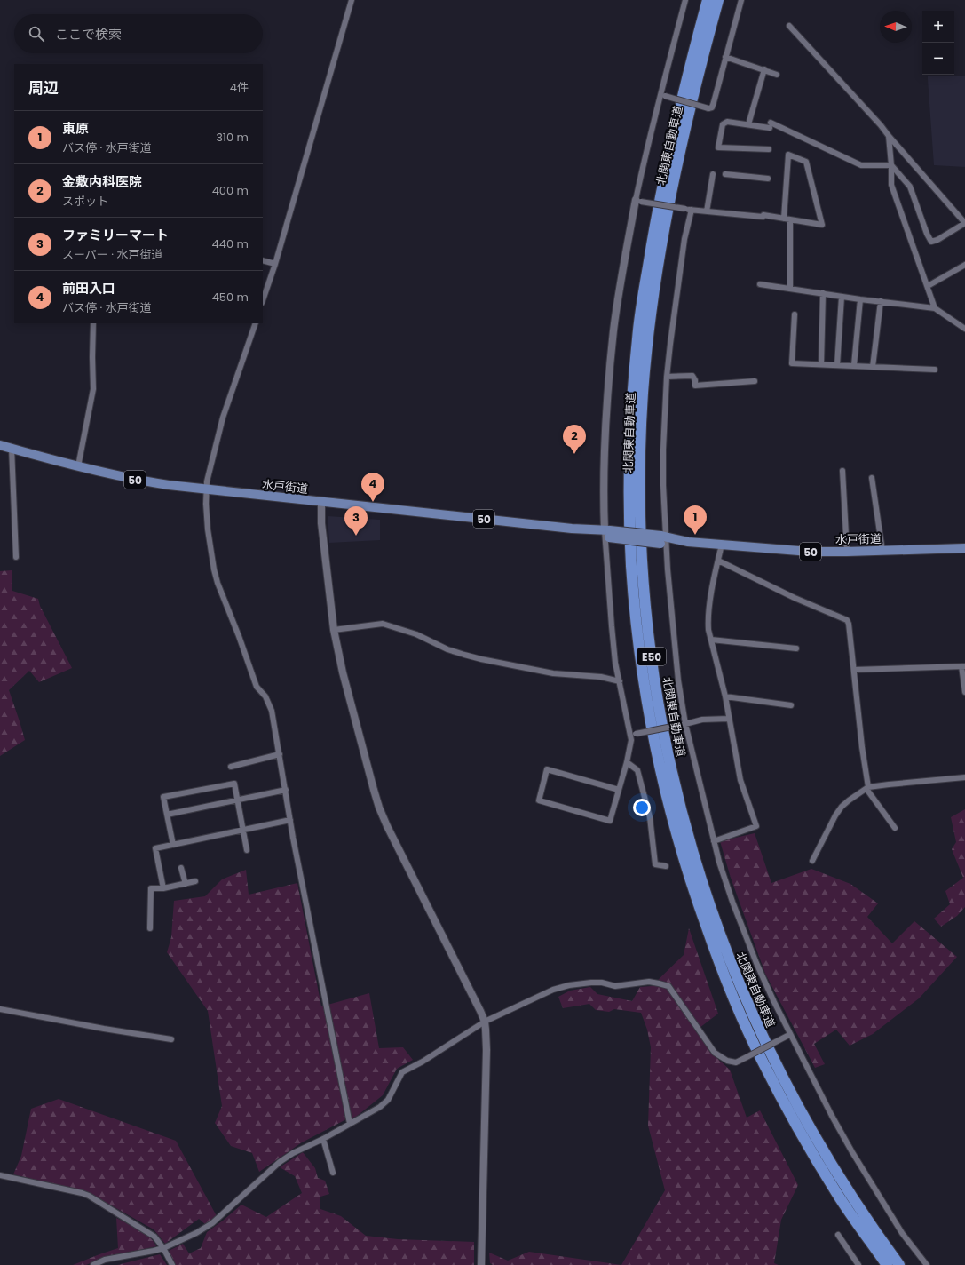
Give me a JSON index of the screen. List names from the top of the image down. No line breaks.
{"streets":{"highway":["北関東自動車道","E50"],"main road":["50","水戸街道"]},"north":"left","page":{"map_buttons":["+","−"],"search":"ここで検索","heading":["周辺","4件"],"list":[{"mark":"1","name":"東原","note":"バス停 · 水戸街道","value":"310 m"},{"mark":"2","name":"金敷内科医院","note":"スポット","value":"400 m"},{"mark":"3","name":"ファミリーマート","note":"スーパー · 水戸街道","value":"440 m"},{"mark":"4","name":"前田入口","note":"バス停 · 水戸街道","value":"450 m"}],"pins":["2","4","1","3"]}}
